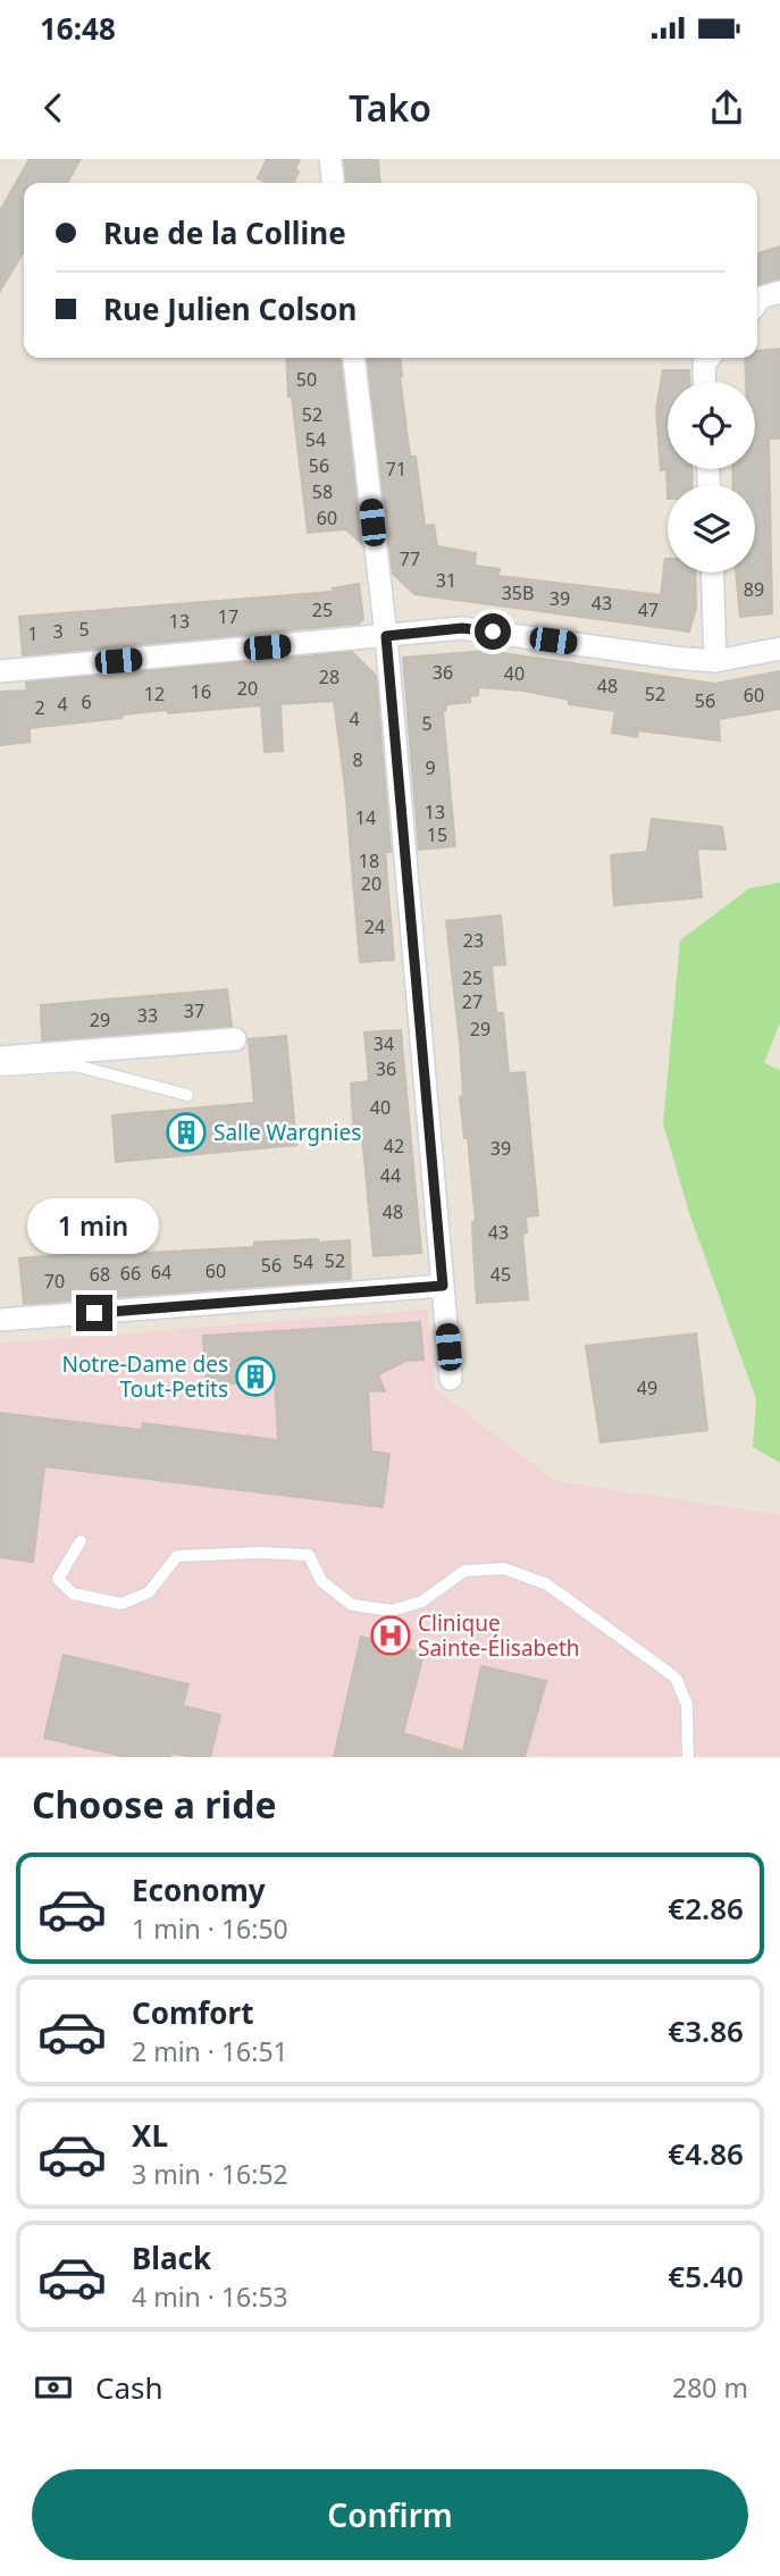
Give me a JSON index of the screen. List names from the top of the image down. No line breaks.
{"places":{"building":["Salle Wargnies","Notre-Dame des Tout-Petits"],"hospital":["Clinique Sainte-Élisabeth"]},"house_numbers":["50","52","54","56","71","58","60","77","31","89","35B","39","43","25","47","17","13","5","3","1","36","40","28","48","20","16","12","52","60","56","6","4","2","4","5","8","9","13","14","15","18","20","24","23","25","27","37","33","29","29","34","36","40","42","39","44","48","43","52","54","56","60","64","66","68","45","70","49"],"page":{"status":"16:48","header":"Tako","banner":["Rue de la Colline","Rue Julien Colson"],"bubble":"1 min","heading":"Choose a ride","list":[{"name":"Economy","note":"1 min · 16:50","value":"€2.86"},{"name":"Comfort","note":"2 min · 16:51","value":"€3.86"},{"name":"XL","note":"3 min · 16:52","value":"€4.86"},{"name":"Black","note":"4 min · 16:53","value":"€5.40"}],"pay":["Cash","280 m"],"buttons":"Confirm"}}
